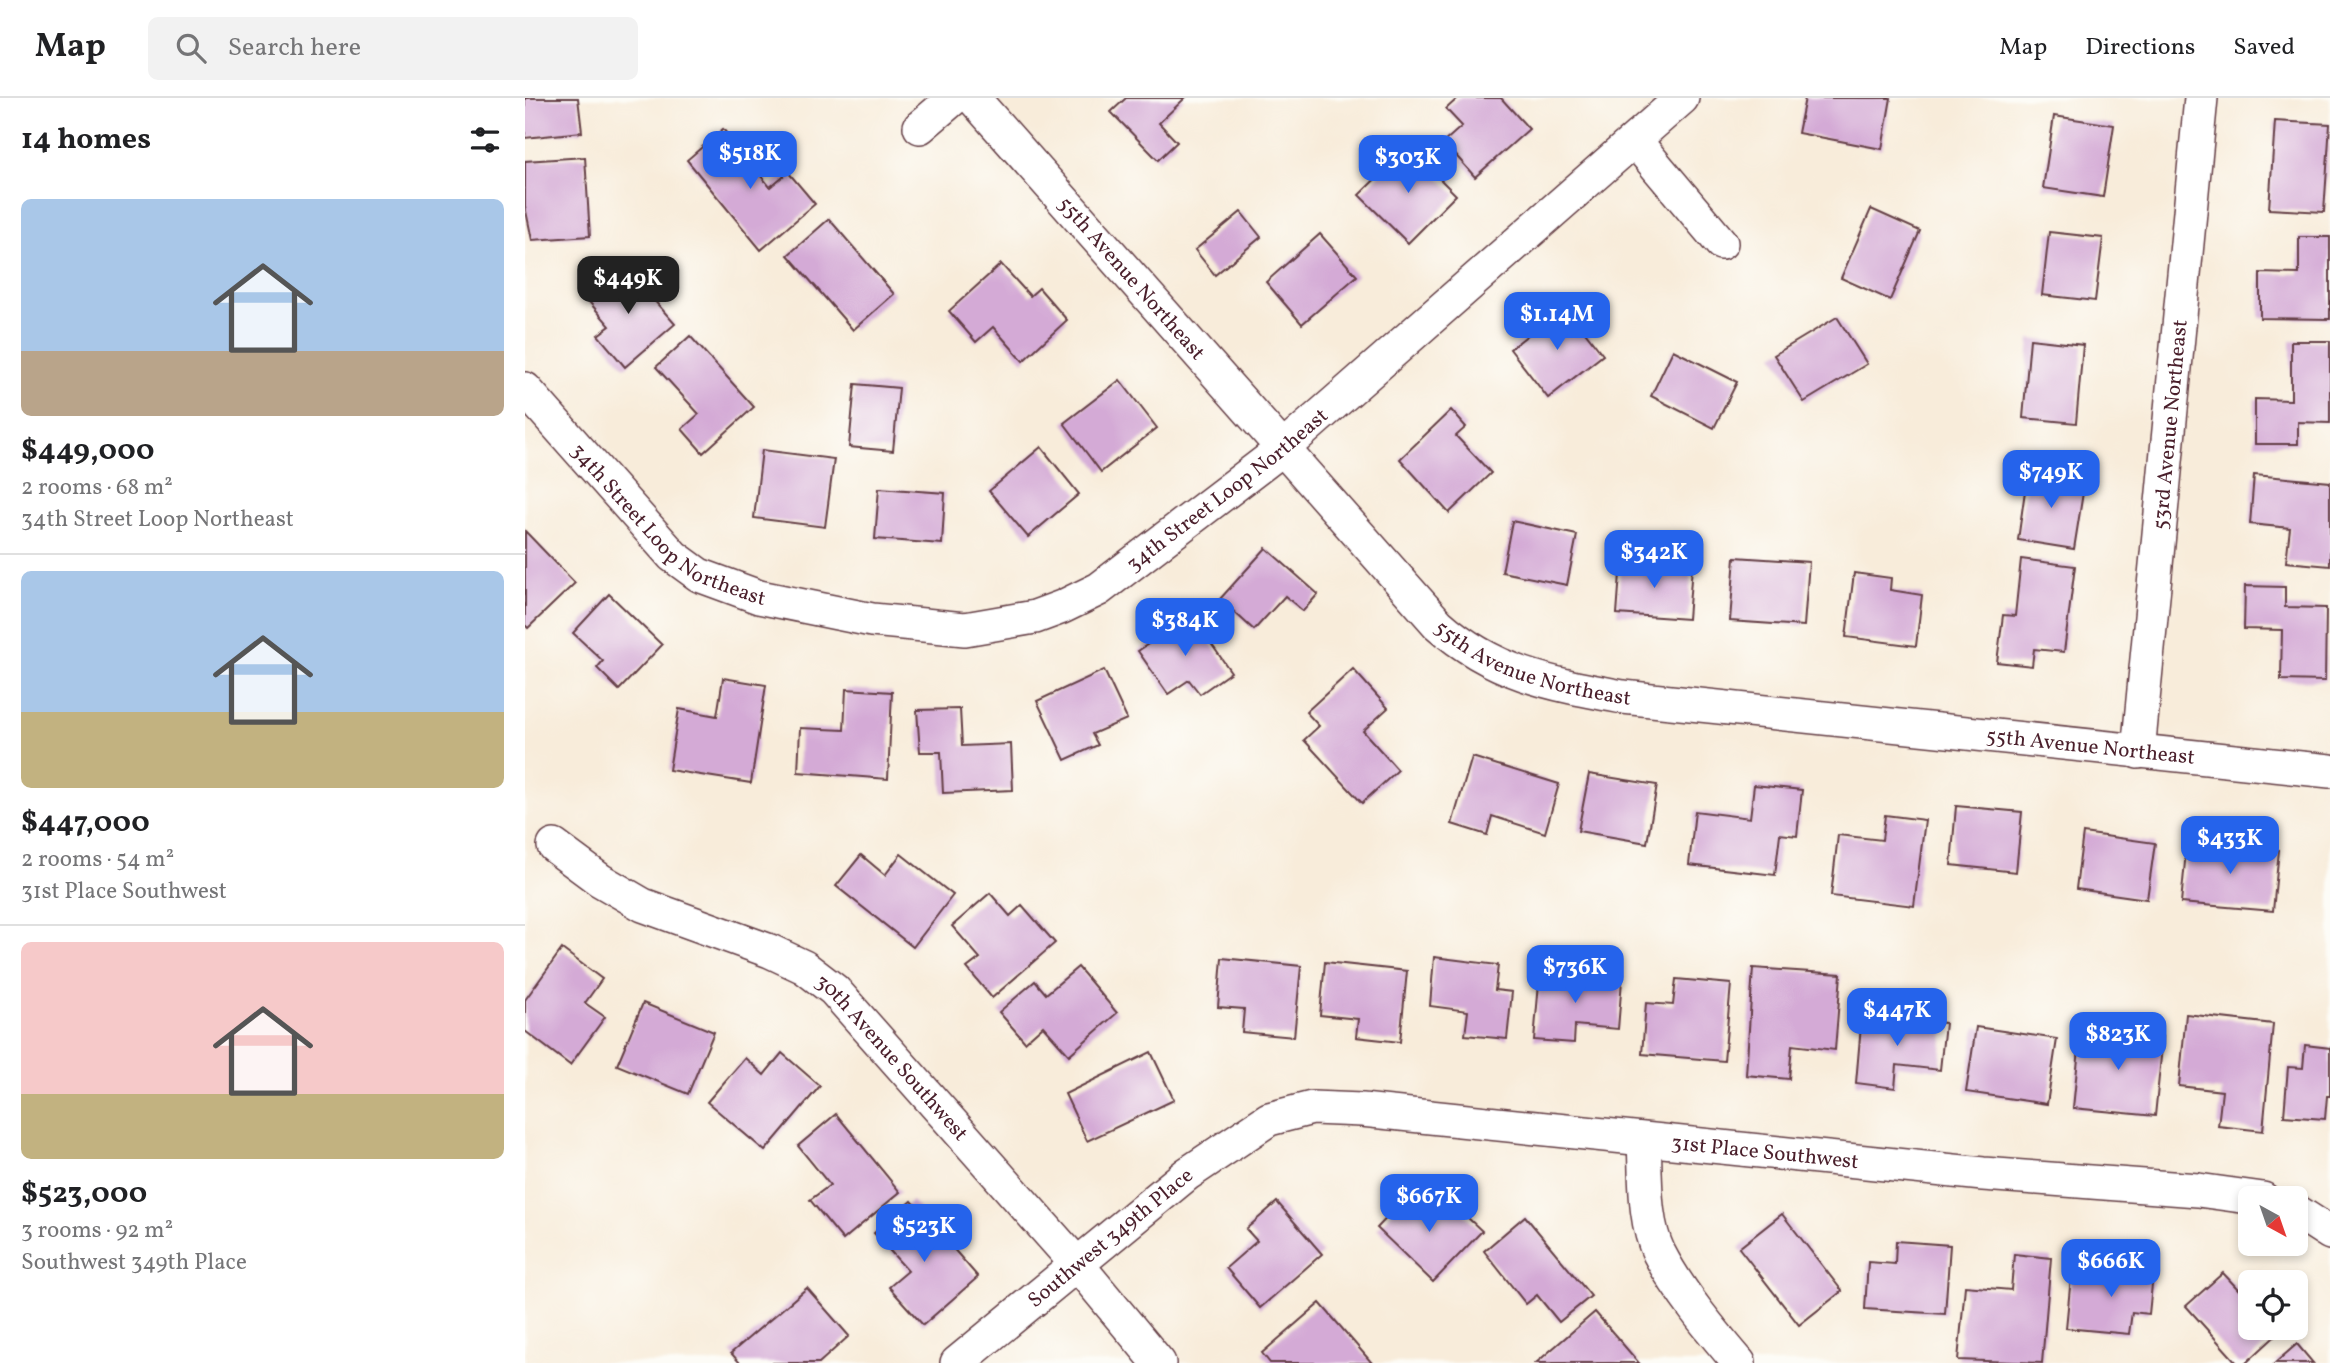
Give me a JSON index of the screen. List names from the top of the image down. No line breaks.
{"streets":{"street":["55th Avenue Northeast","53rd Avenue Northeast","34th Street Loop Northeast","30th Avenue Southwest","31st Place Southwest","Southwest 349th Place"]},"crossings":[["55th Avenue Northeast","53rd Avenue Northeast"],["55th Avenue Northeast","34th Street Loop Northeast"],["30th Avenue Southwest","Southwest 349th Place"],["31st Place Southwest","Southwest 349th Place"]],"north":"bottom right","page":{"header":"Map","search":"Search here","nav":["Map","Directions","Saved"],"heading":"14 homes","price":["$518K","$303K","$449K","$1.14M","$749K","$342K","$384K","$433K","$736K","$447K","$823K","$667K","$523K","$666K"],"list":[{"name":"$449,000","note":"2 rooms · 68 m² · 34th Street Loop Northeast"},{"name":"$447,000","note":"2 rooms · 54 m² · 31st Place Southwest"},{"name":"$523,000","note":"3 rooms · 92 m² · Southwest 349th Place"}]}}
